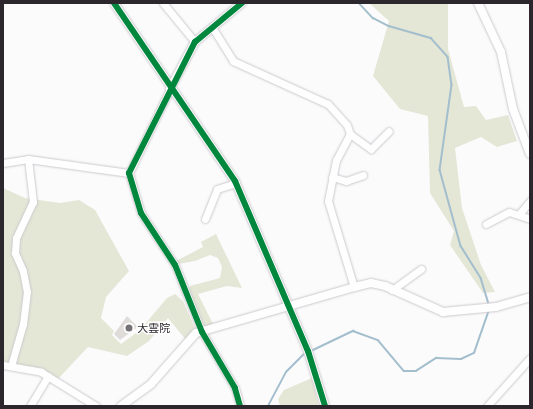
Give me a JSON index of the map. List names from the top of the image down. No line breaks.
{"places":["大雲院"]}
